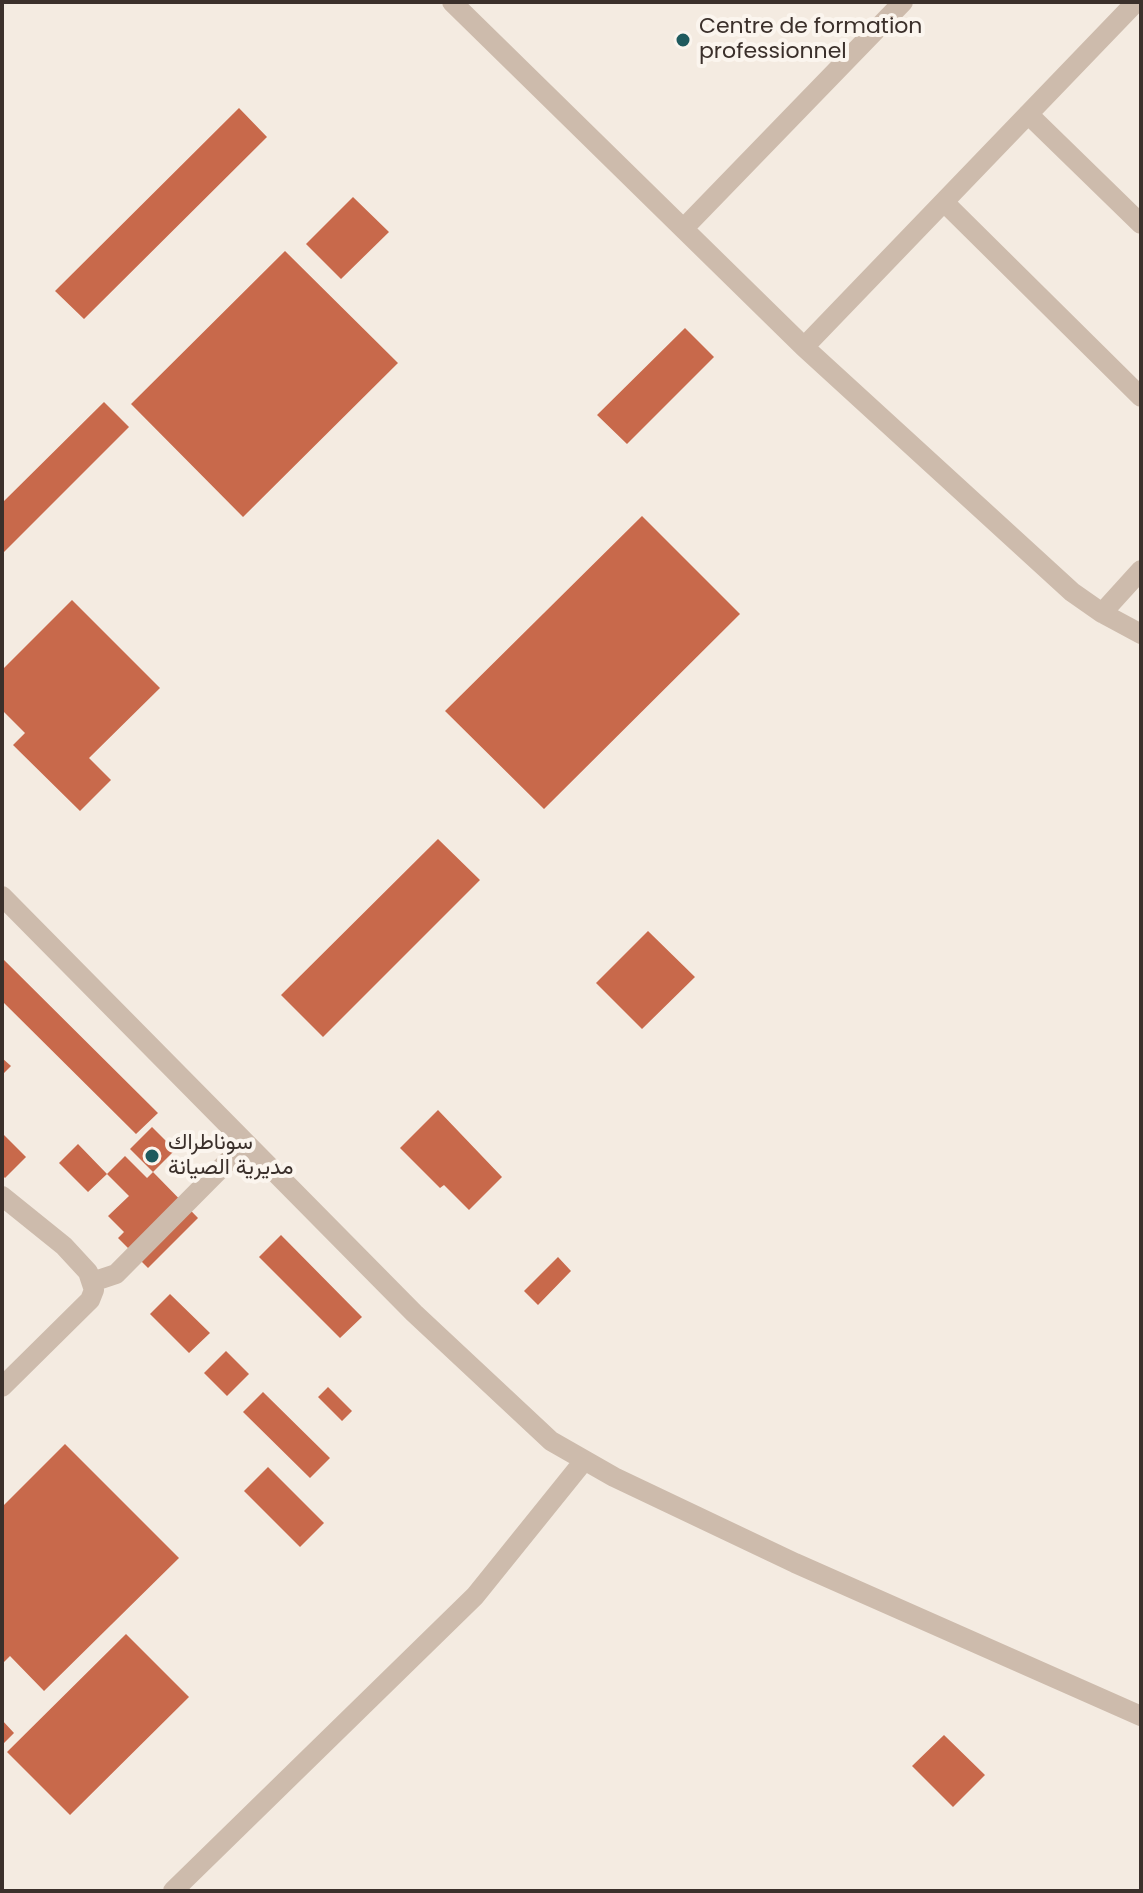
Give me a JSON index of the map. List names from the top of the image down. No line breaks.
{"places":["Centre de formation professionnel","سوناطراك مديرية الصيانة"]}
